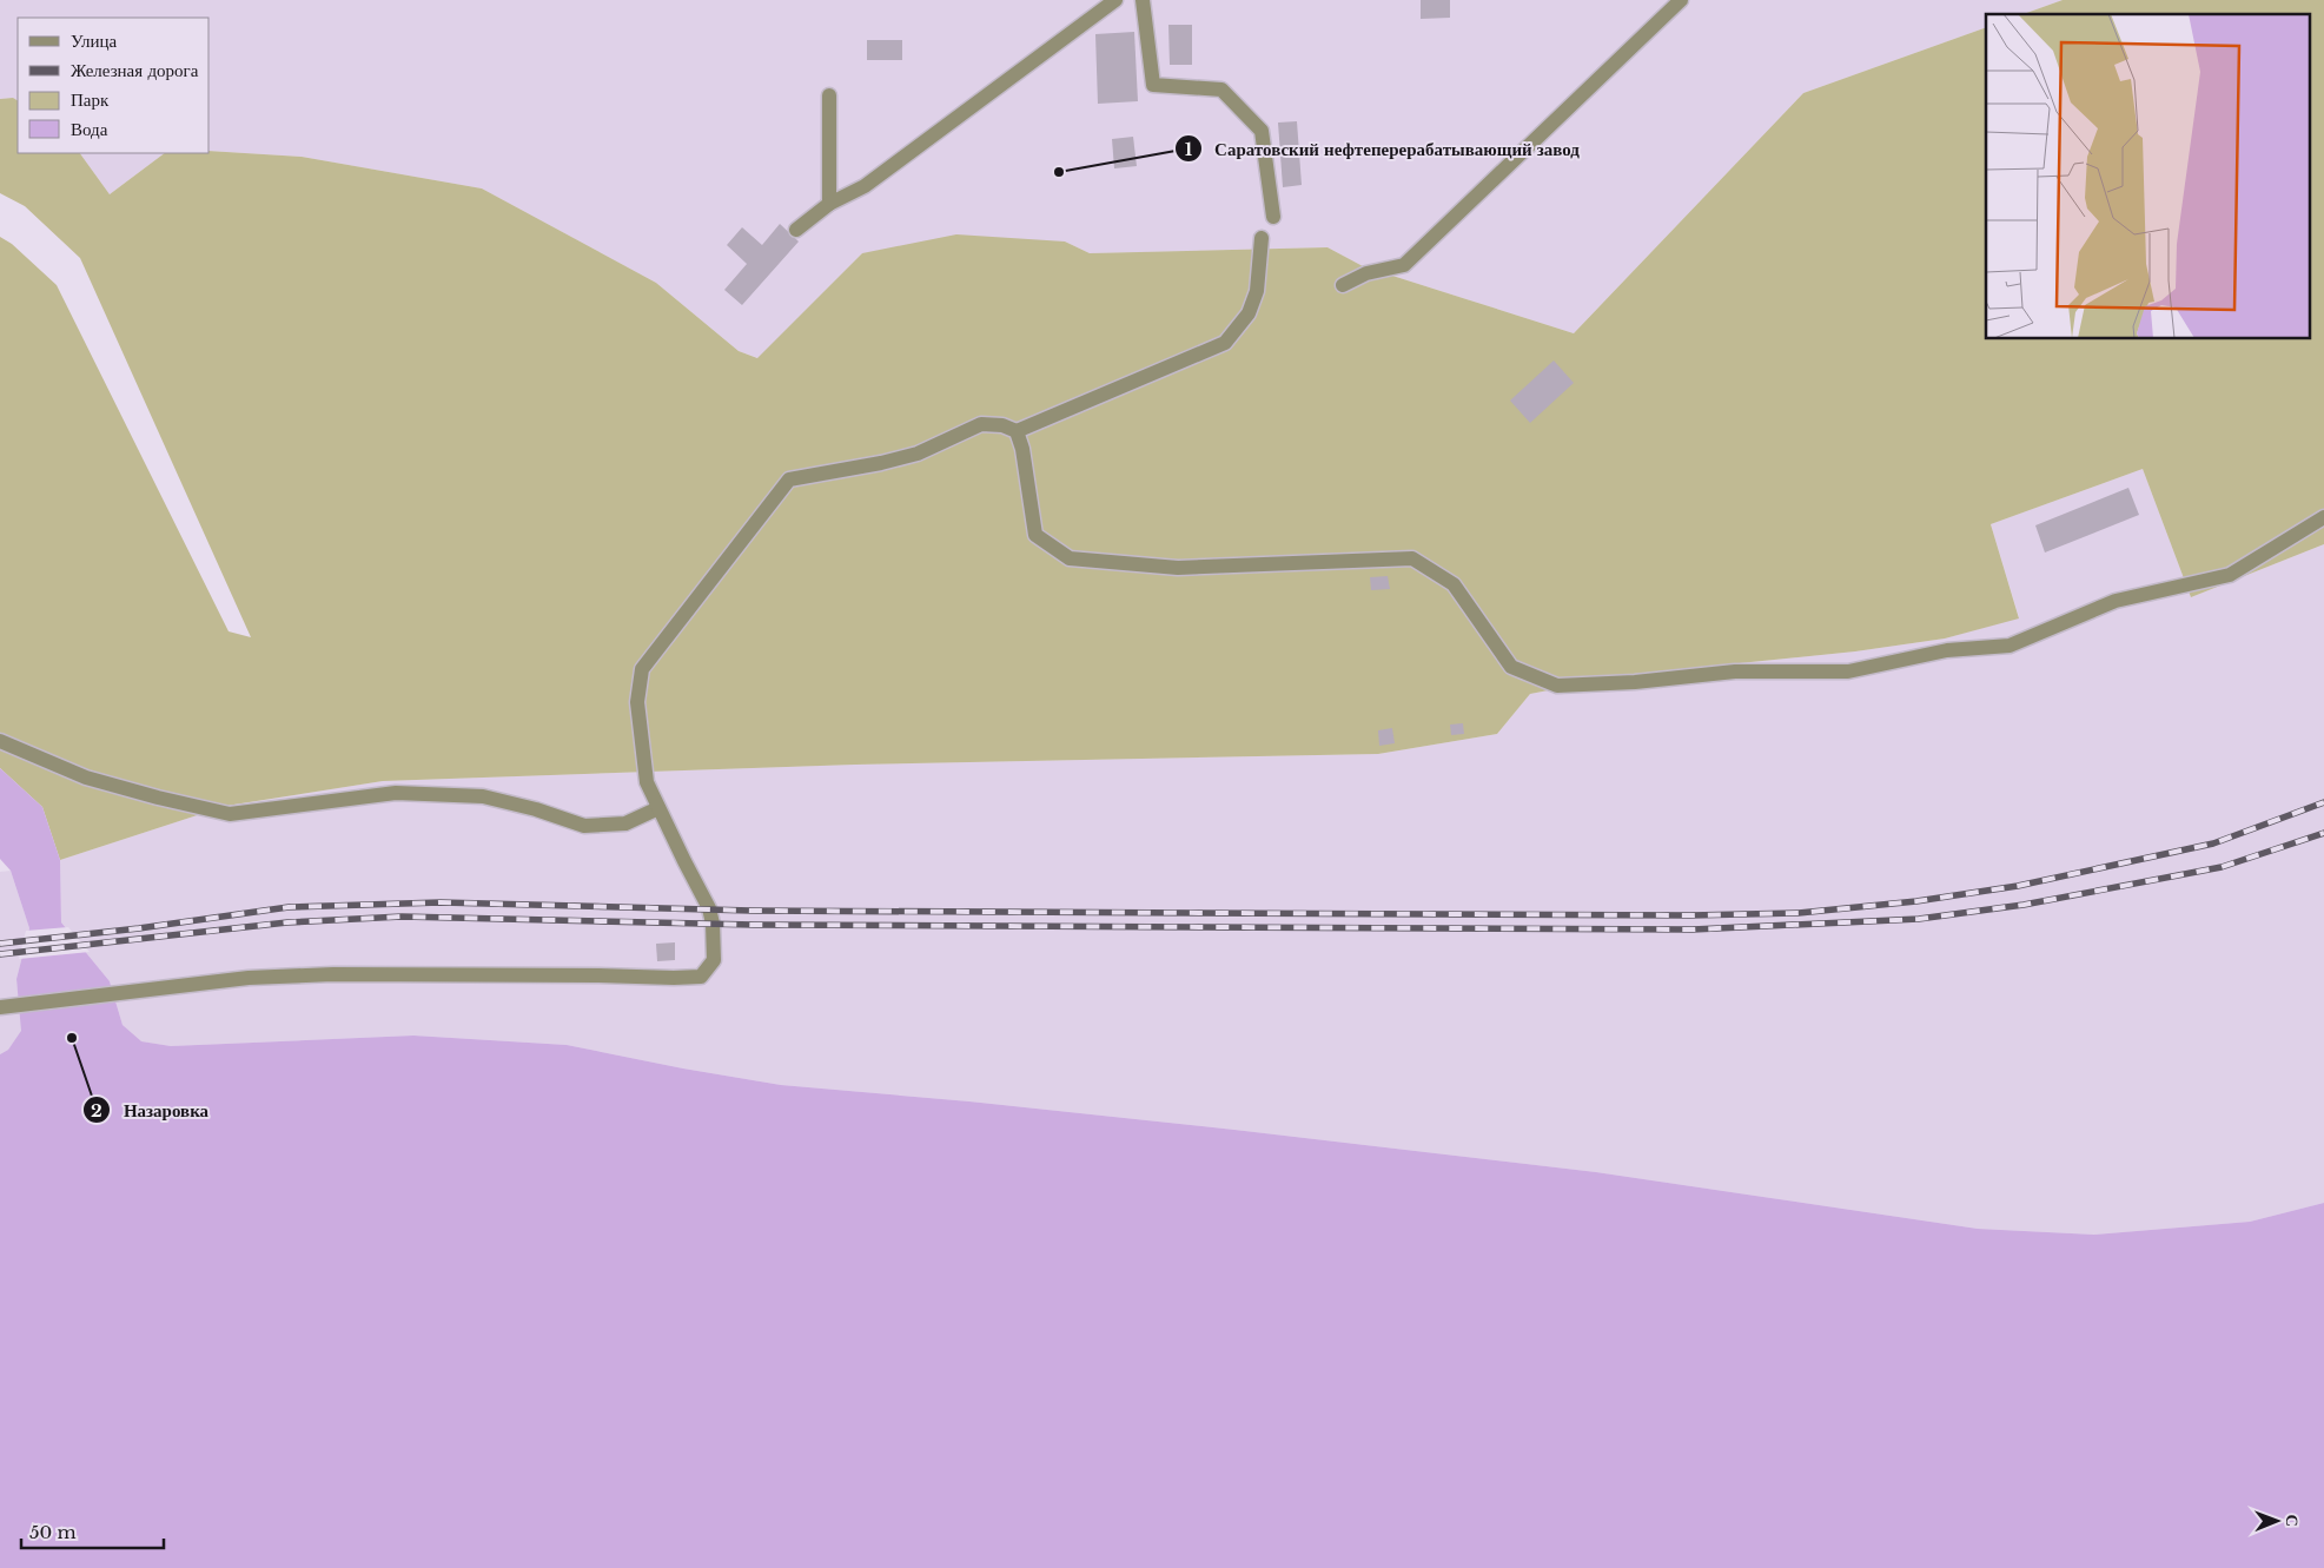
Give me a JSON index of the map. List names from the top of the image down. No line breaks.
{"places":["Саратовский нефтеперерабатывающий завод","Назаровка"],"legend":["Улица","Железная дорога","Парк","Вода"],"scale_bar":"50 m","north":"right"}
